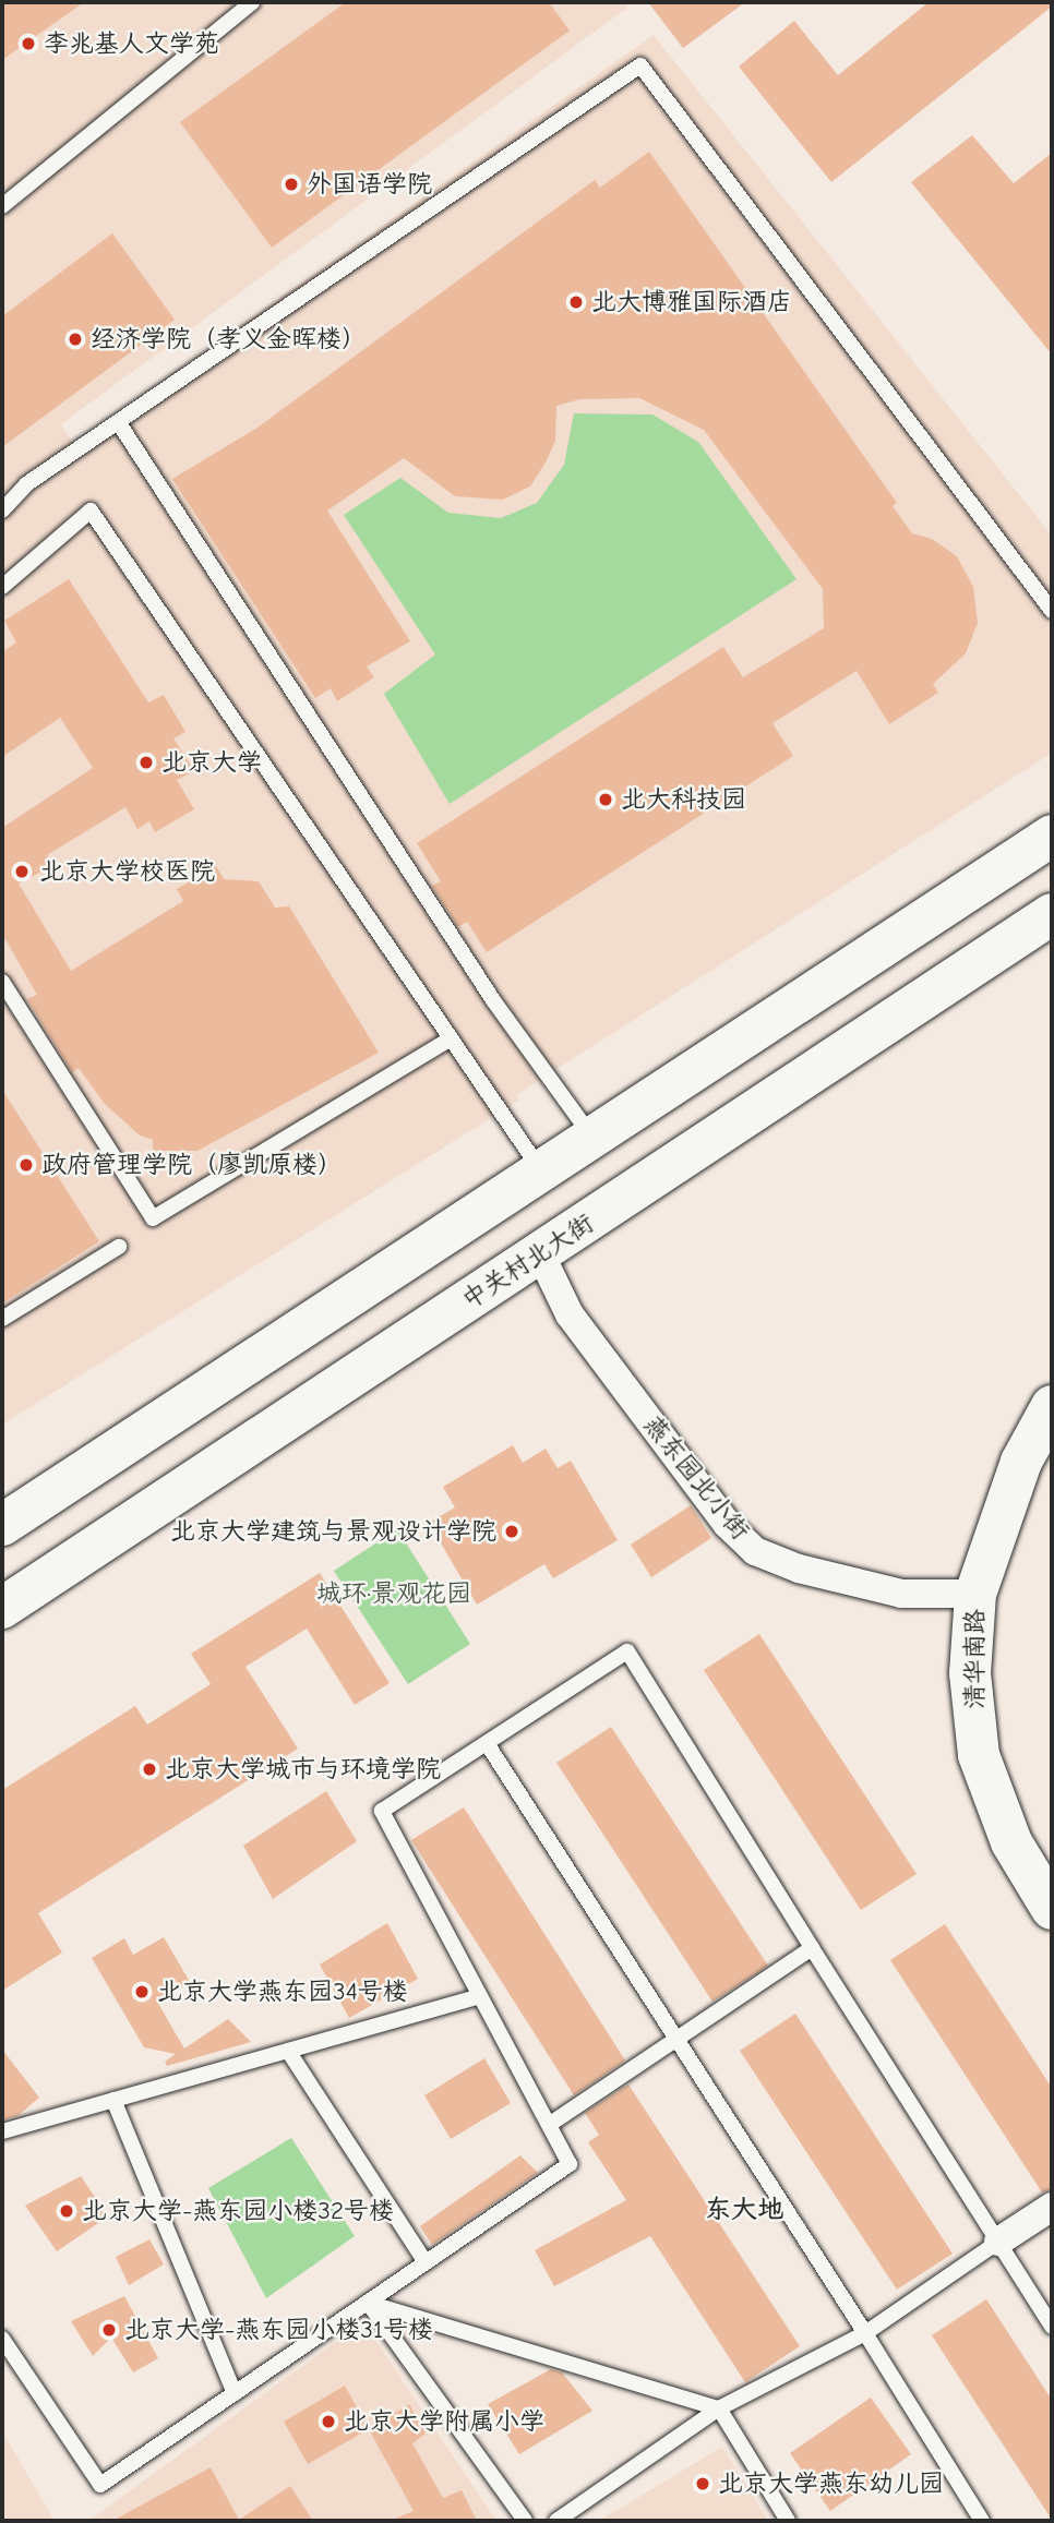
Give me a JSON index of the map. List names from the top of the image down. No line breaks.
{"streets":{"main road":["中关村北大街","清华南路"],"street":["燕东园北小街"]},"crossings":[["中关村北大街","燕东园北小街"],["燕东园北小街","清华南路"]],"districts":["东大地"],"parks":["城环·景观花园"],"places":["李兆基人文学苑","外国语学院","北大博雅国际酒店","经济学院（孝义金晖楼）","北京大学","北大科技园","北京大学校医院","政府管理学院（廖凯原楼）","北京大学建筑与景观设计学院","北京大学城市与环境学院","北京大学燕东园34号楼","北京大学-燕东园小楼32号楼","北京大学-燕东园小楼31号楼","北京大学附属小学","北京大学燕东幼儿园"]}
